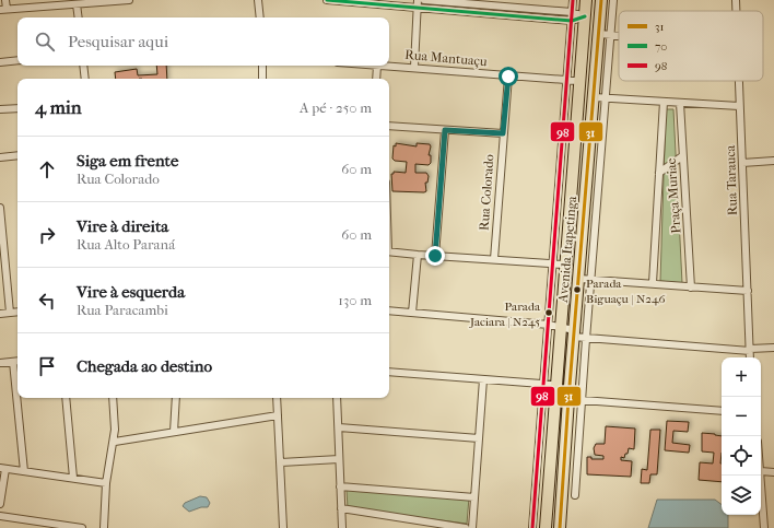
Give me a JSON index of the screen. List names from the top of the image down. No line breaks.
{"streets":{"main road":["Avenida Itapetinga"],"street":["Rua Mantuaçu","Rua Tarauca","Rua Colorado","Praça Muriae"]},"crossings":[["Rua Mantuaçu","Rua Colorado"],["Rua Mantuaçu","Avenida Itapetinga"]],"places":["Parada Biguaçu | N246","Parada Jaciara | N245"],"lines":["transit line 31","transit line 70","transit line 98"],"legend":["31","70","98"],"page":{"search":"Pesquisar aqui","heading":["4 min","A pé · 250 m"],"list":[["Siga em frente","Rua Colorado","60 m"],["Vire à direita","Rua Alto Paraná","60 m"],["Vire à esquerda","Rua Paracambi","130 m"],"Chegada ao destino"],"map_buttons":["+","−"]}}
